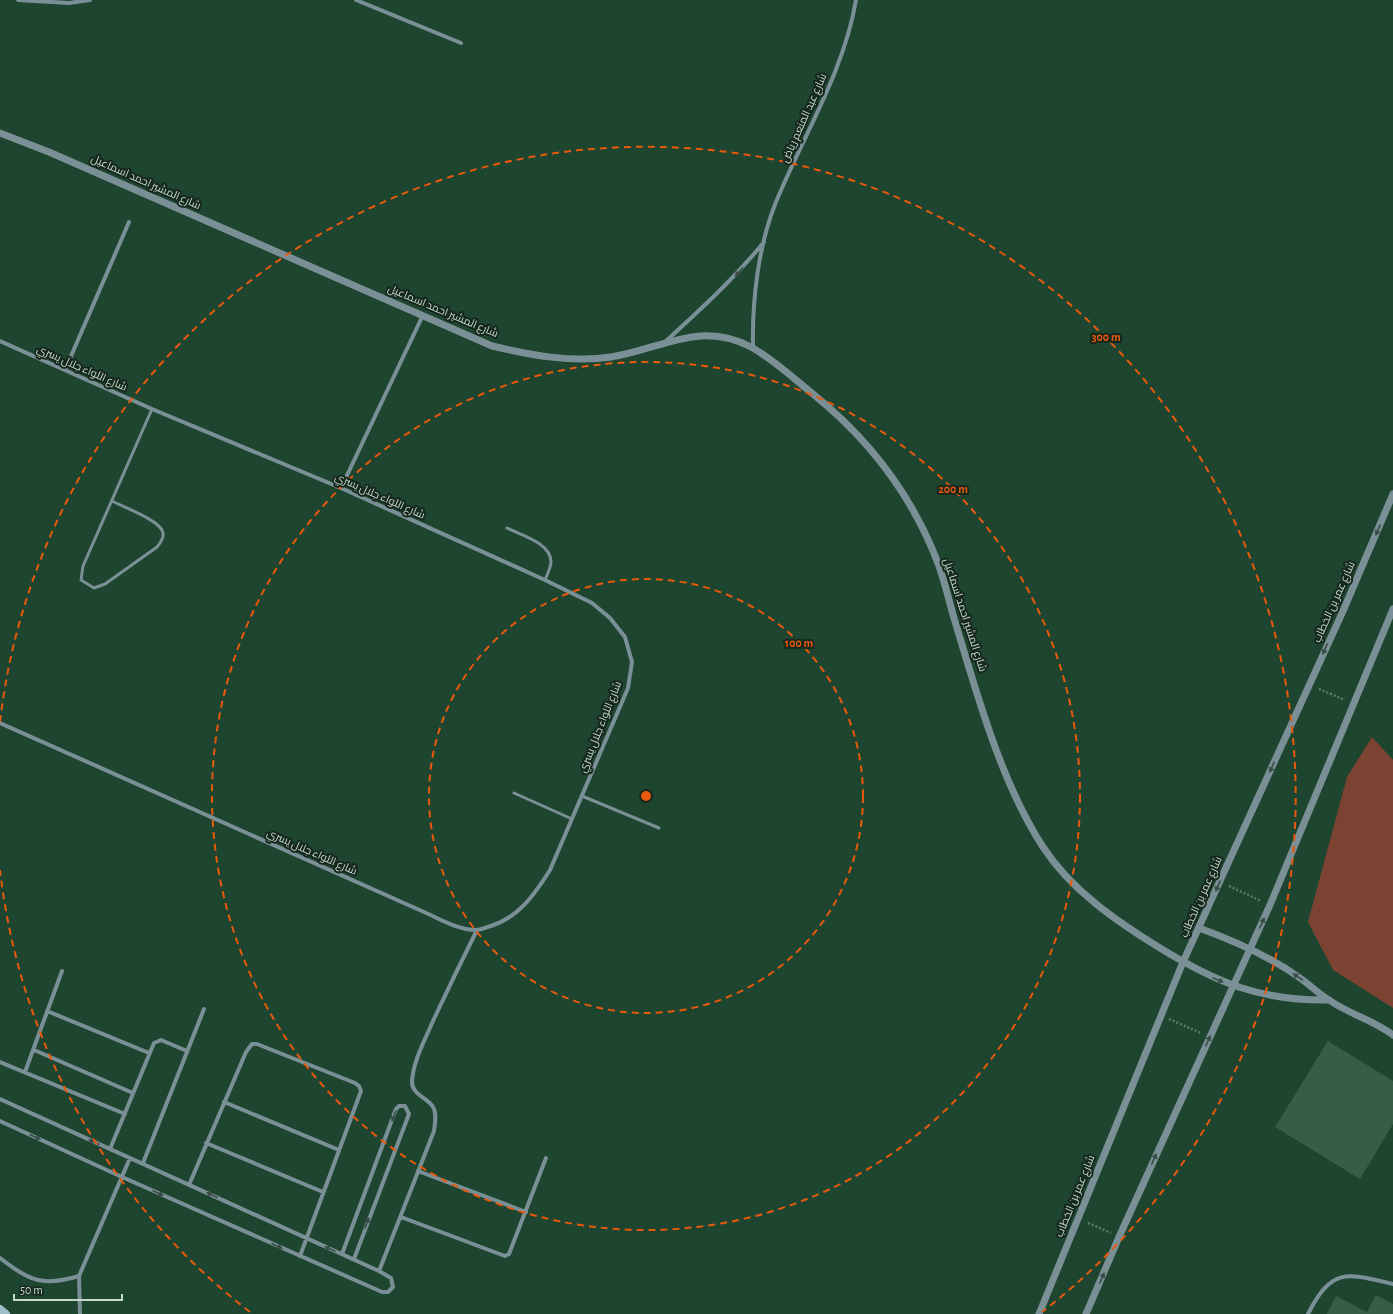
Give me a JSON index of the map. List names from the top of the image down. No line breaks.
{"streets":{"street":["شارع عبد المنعم رياض","شارع المشير احمد اسماعيل","شارع اللواء جلال يسري","شارع عمر بن الخطاب"]},"crossings":[["شارع عبد المنعم رياض","شارع المشير احمد اسماعيل"],["شارع المشير احمد اسماعيل","شارع عمر بن الخطاب"]],"scale_bar":"50 m","rings":["300 m","200 m","100 m"]}
